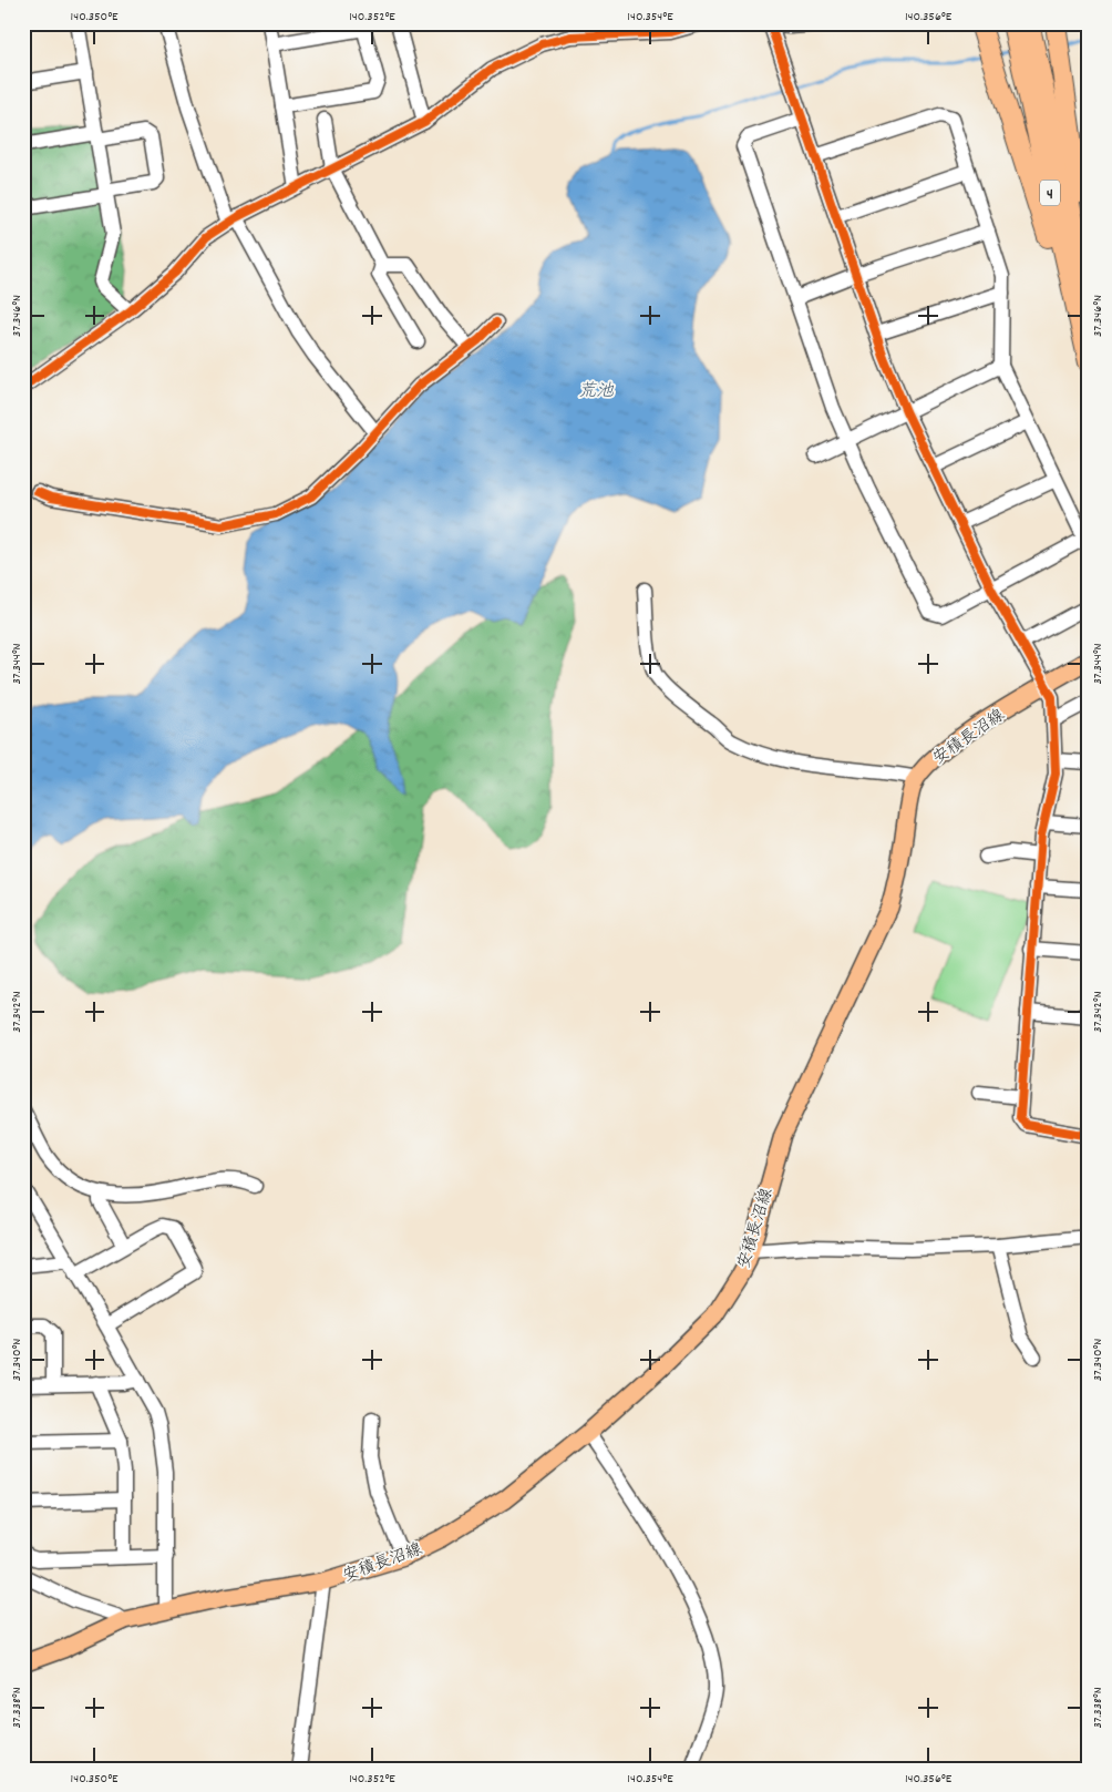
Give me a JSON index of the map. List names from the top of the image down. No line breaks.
{"streets":{"highway":["4"],"main road":["安積長沼線"]},"water":["荒池"],"coordinates":["140.350°E","140.352°E","140.354°E","140.356°E","37.346°N","37.344°N","37.342°N","37.340°N","37.338°N"]}
